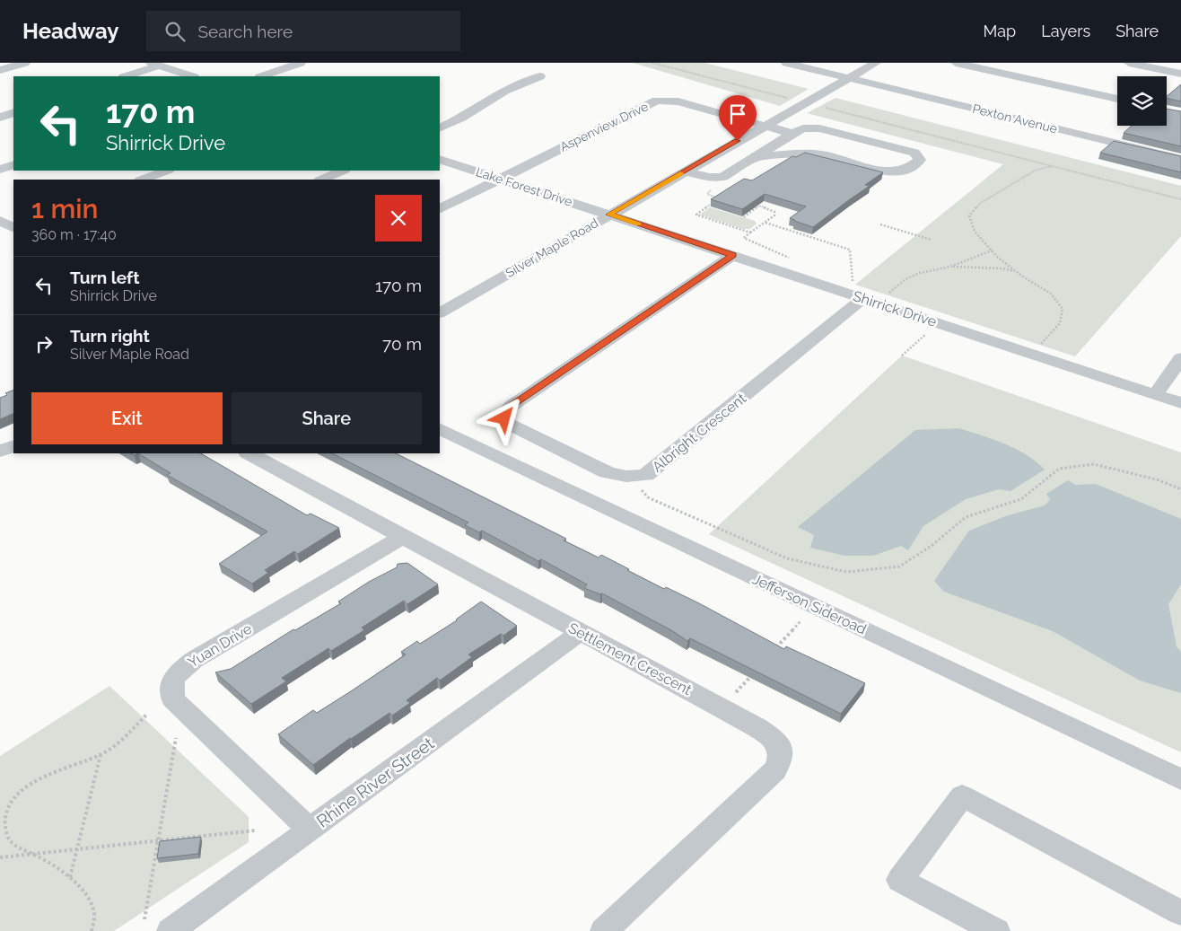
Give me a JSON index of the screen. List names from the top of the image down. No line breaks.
{"streets":{"street":["Pexton Avenue","Aspenview Drive","Lake Forest Drive","Silver Maple Road","Shirrick Drive","Albright Crescent","Jefferson Sideroad","Yuan Drive","Settlement Crescent","Rhine River Street"]},"crossings":[["Pexton Avenue","Silver Maple Road"],["Aspenview Drive","Lake Forest Drive"],["Aspenview Drive","Silver Maple Road"],["Lake Forest Drive","Silver Maple Road"],["Lake Forest Drive","Shirrick Drive"],["Silver Maple Road","Shirrick Drive"],["Shirrick Drive","Albright Crescent"],["Yuan Drive","Settlement Crescent"],["Yuan Drive","Rhine River Street"],["Settlement Crescent","Rhine River Street"]],"page":{"header":"Headway","search":"Search here","nav":["Map","Layers","Share"],"turn":["170 m","Shirrick Drive"],"heading":["1 min","360 m · 17:40"],"list":[{"name":"Turn left","note":"Shirrick Drive","value":"170 m"},{"name":"Turn right","note":"Silver Maple Road","value":"70 m"}],"buttons":["Exit","Share"]}}
